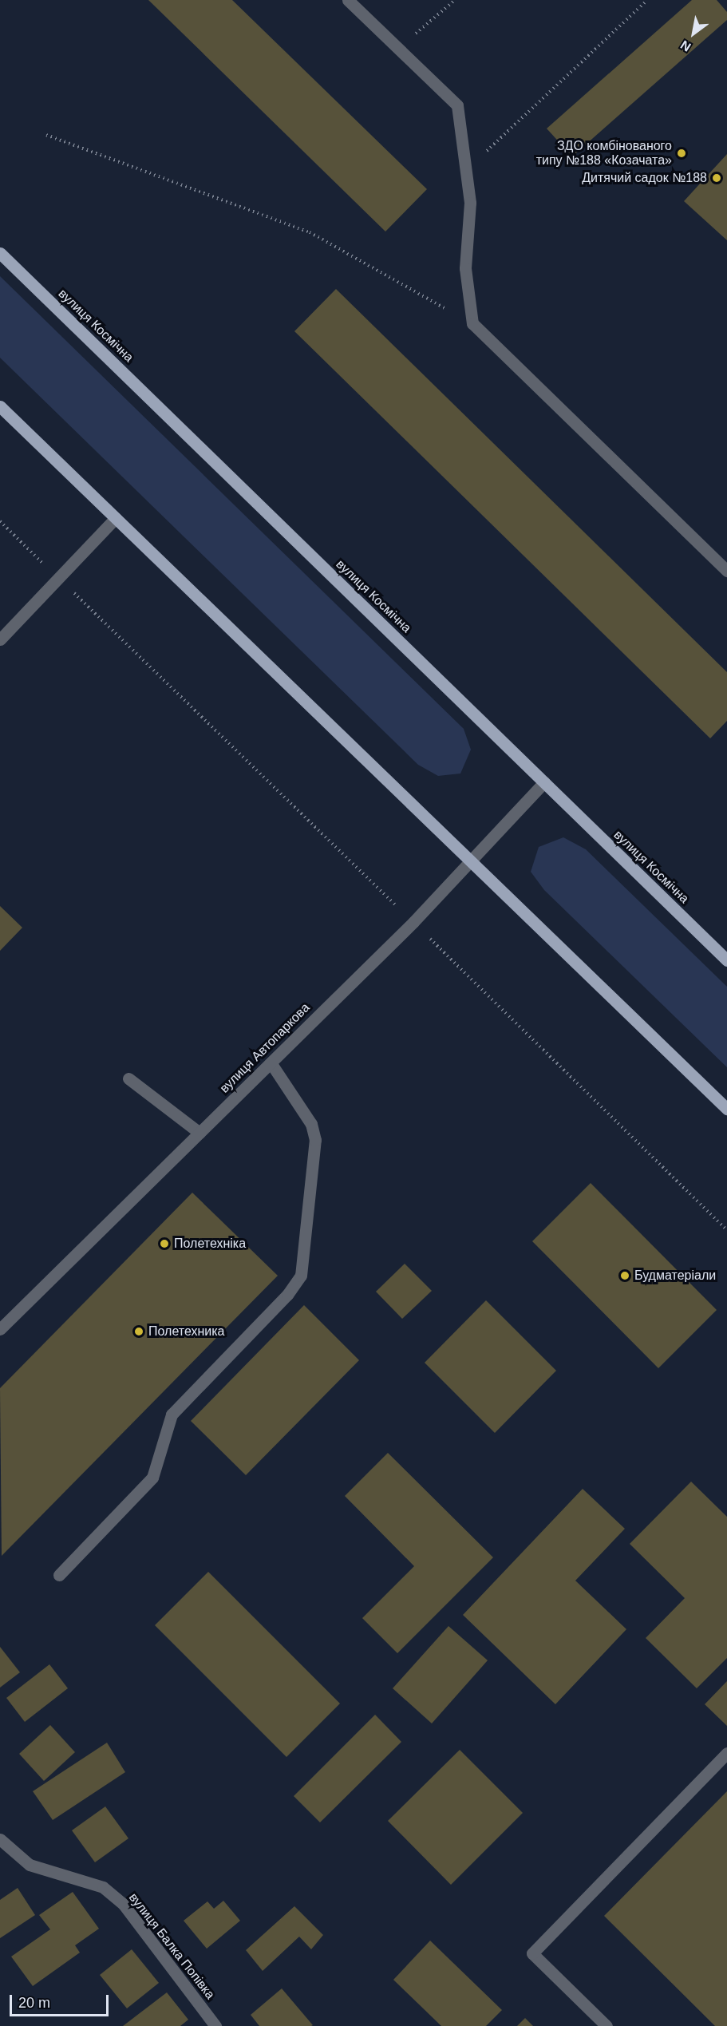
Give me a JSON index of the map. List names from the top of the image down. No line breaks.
{"streets":{"main road":["вулиця Космічна"],"street":["вулиця Автопаркова","вулиця Балка Попівка"]},"crossings":[["вулиця Космічна","вулиця Автопаркова"]],"places":["ЗДО комбінованого типу №188 «Козачата»","Дитячий садок №188","Полетехніка","Будматеріали","Полетехника"],"scale_bar":"20 m","north":"bottom left"}
